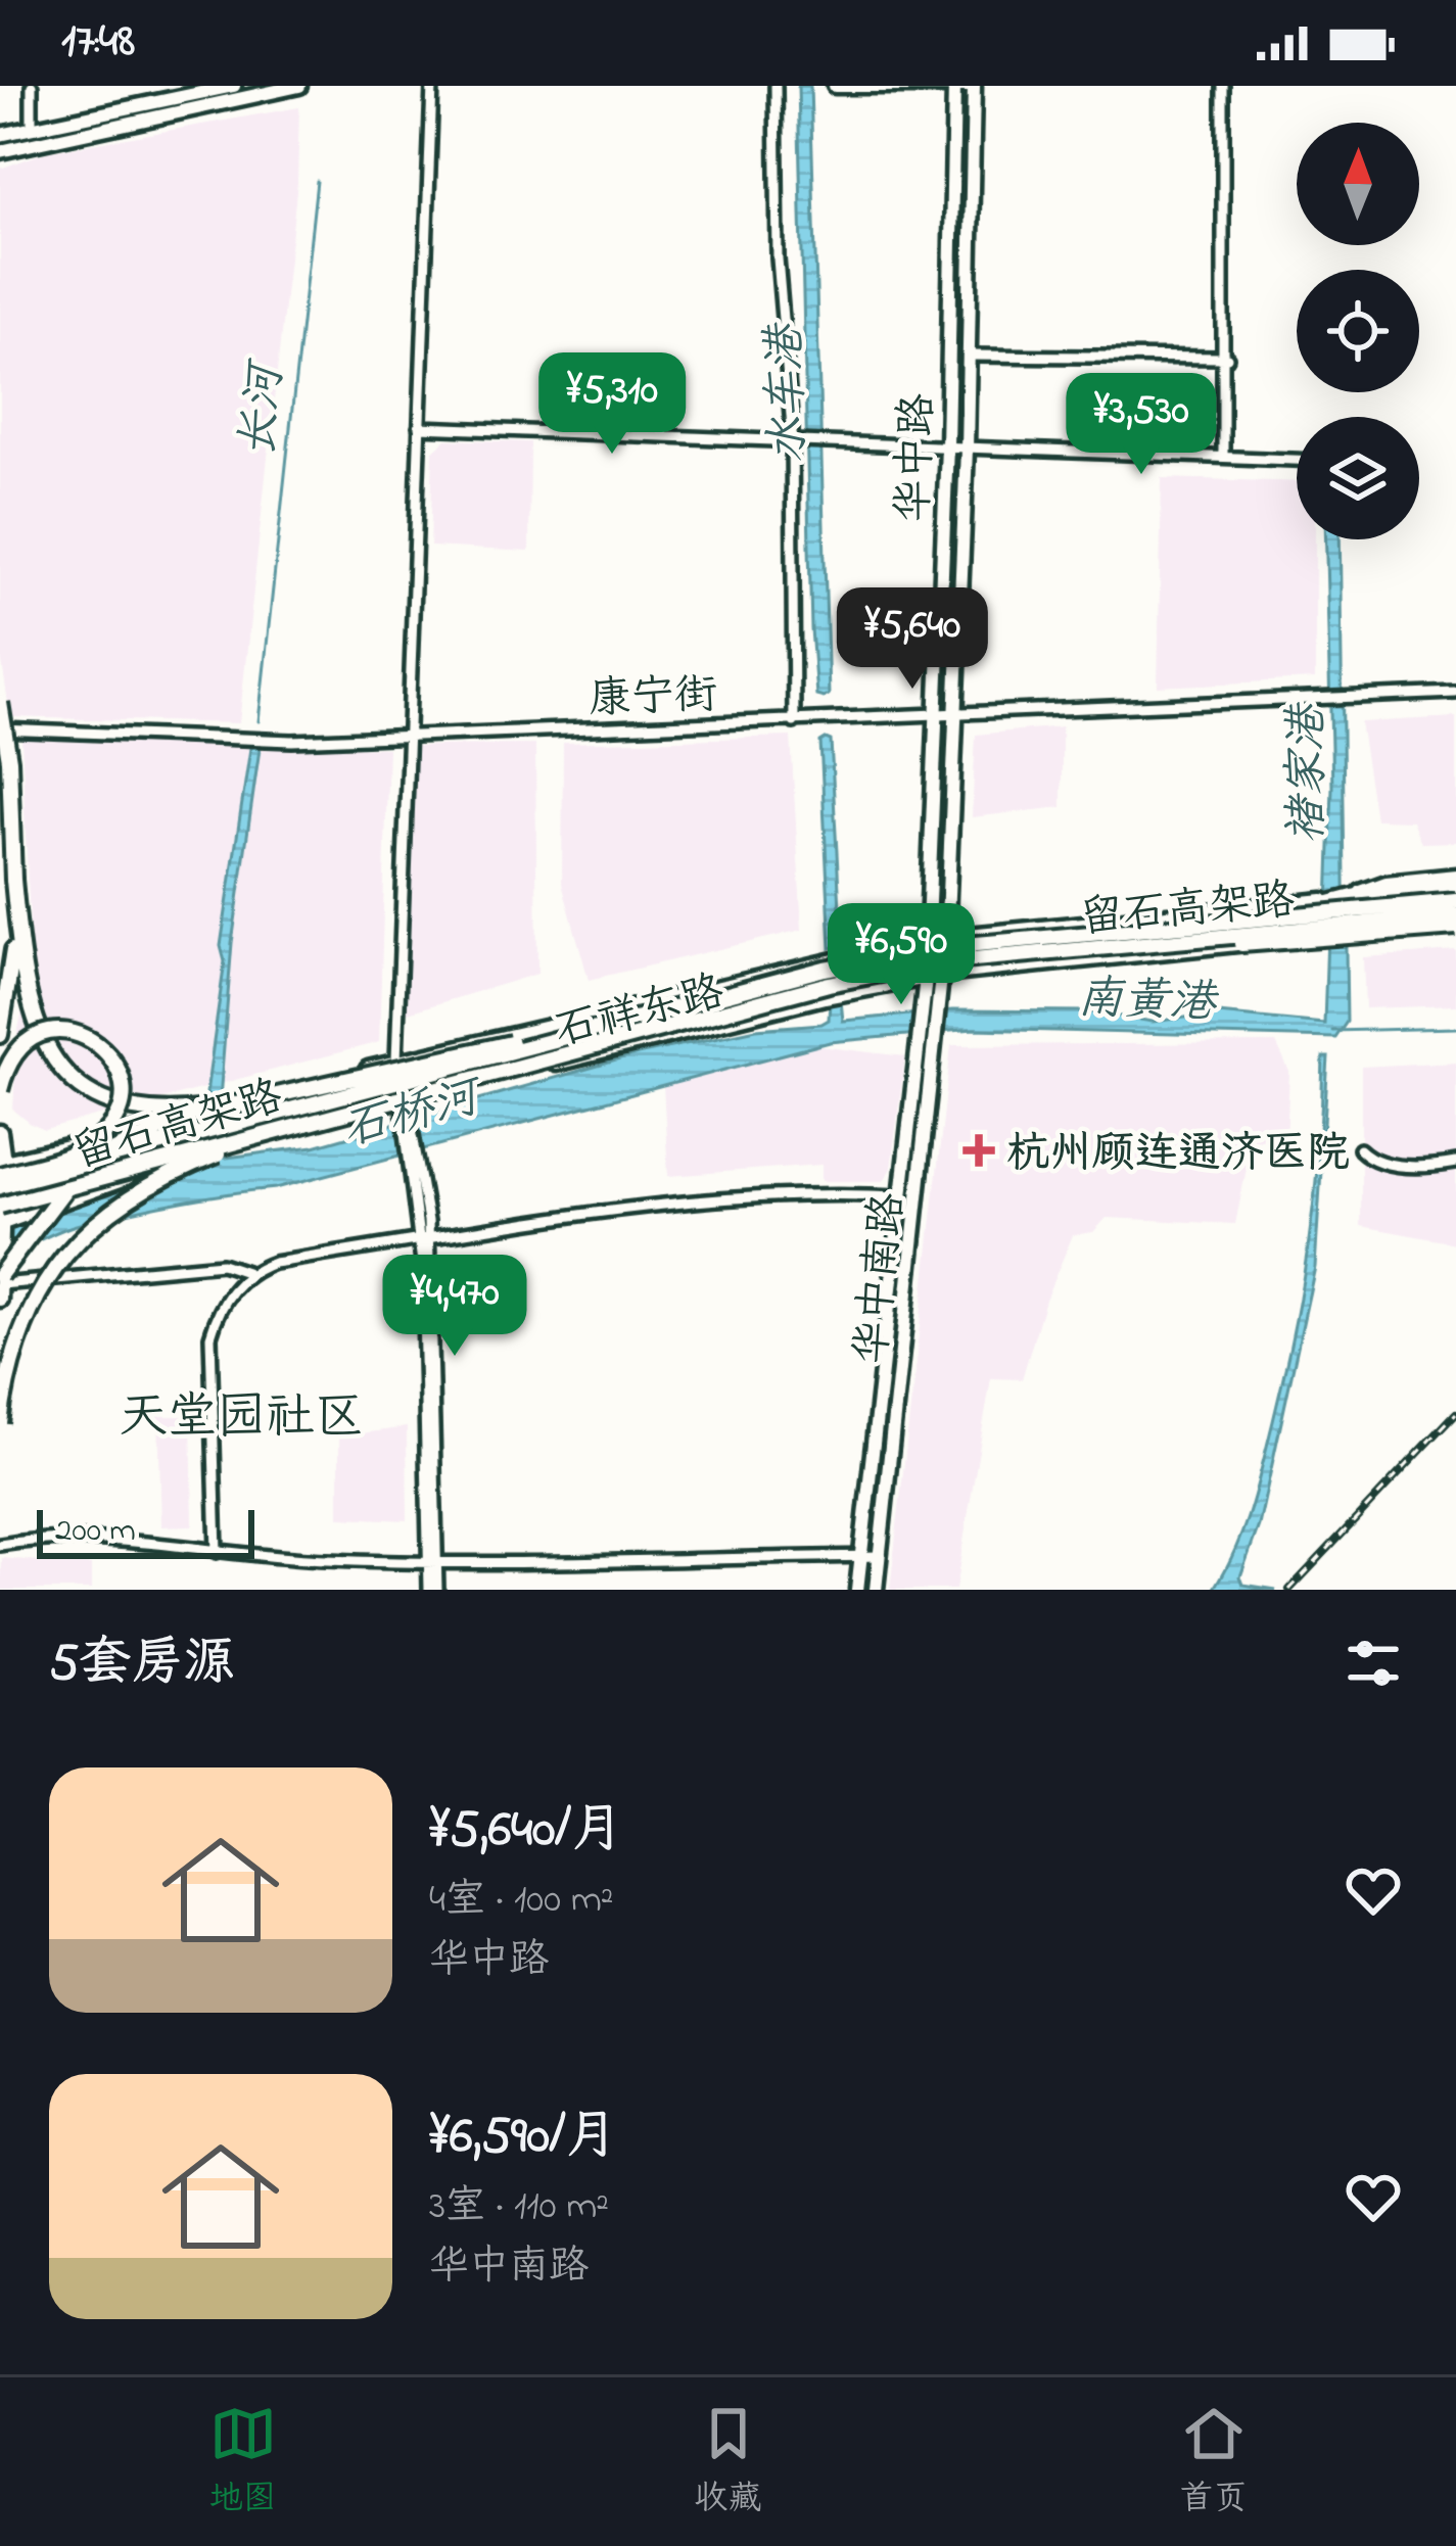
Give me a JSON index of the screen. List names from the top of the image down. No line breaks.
{"streets":{"highway":["留石高架路"],"main road":["华中路","石祥东路","华中南路"],"street":["康宁街"]},"crossings":[["华中路","康宁街"],["华中路","石祥东路"],["华中路","华中南路"],["留石高架路","石祥东路"],["石祥东路","华中南路"]],"districts":["天堂园社区"],"water":["水车港","长河","褚家港","南黄港","石桥河"],"places":{"health":["杭州顾连通济医院"]},"scale_bar":"200 m","north":"top","page":{"status":"17:48","price":["¥5,310","¥3,530","¥5,640","¥6,590","¥4,470"],"scale":"200 m","heading":"5套房源","list":[{"name":"¥5,640/月","note":"4室 · 100 m² · 华中路"},{"name":"¥6,590/月","note":"3室 · 110 m² · 华中南路"}],"tabs":["地图","收藏","首页"]}}
